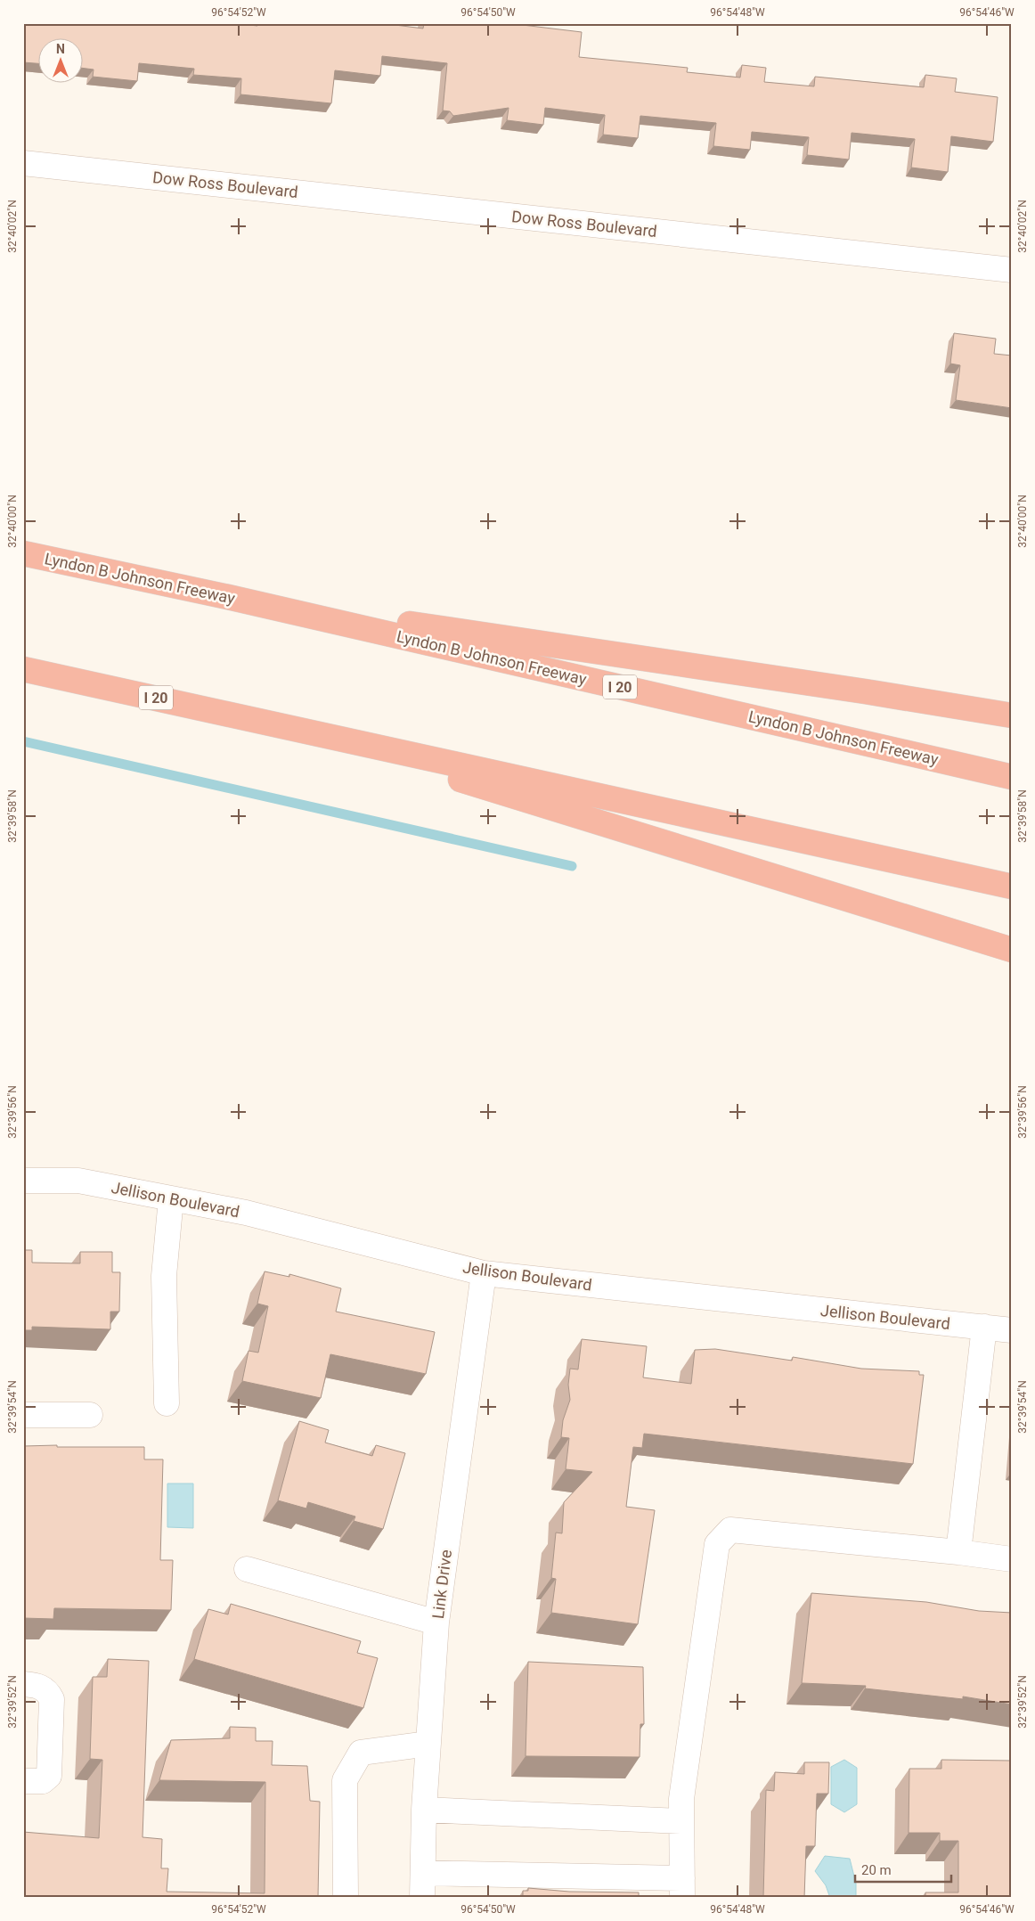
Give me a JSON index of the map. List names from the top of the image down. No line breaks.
{"streets":{"highway":["Lyndon B Johnson Freeway","I 20"],"street":["Dow Ross Boulevard","Jellison Boulevard","Link Drive"]},"crossings":[["Jellison Boulevard","Link Drive"]],"scale_bar":"20 m","north":"top","coordinates":["96°54'52\"W","96°54'50\"W","96°54'48\"W","96°54'46\"W","32°40'02\"N","32°40'00\"N","32°39'58\"N","32°39'56\"N","32°39'54\"N","32°39'52\"N"]}
